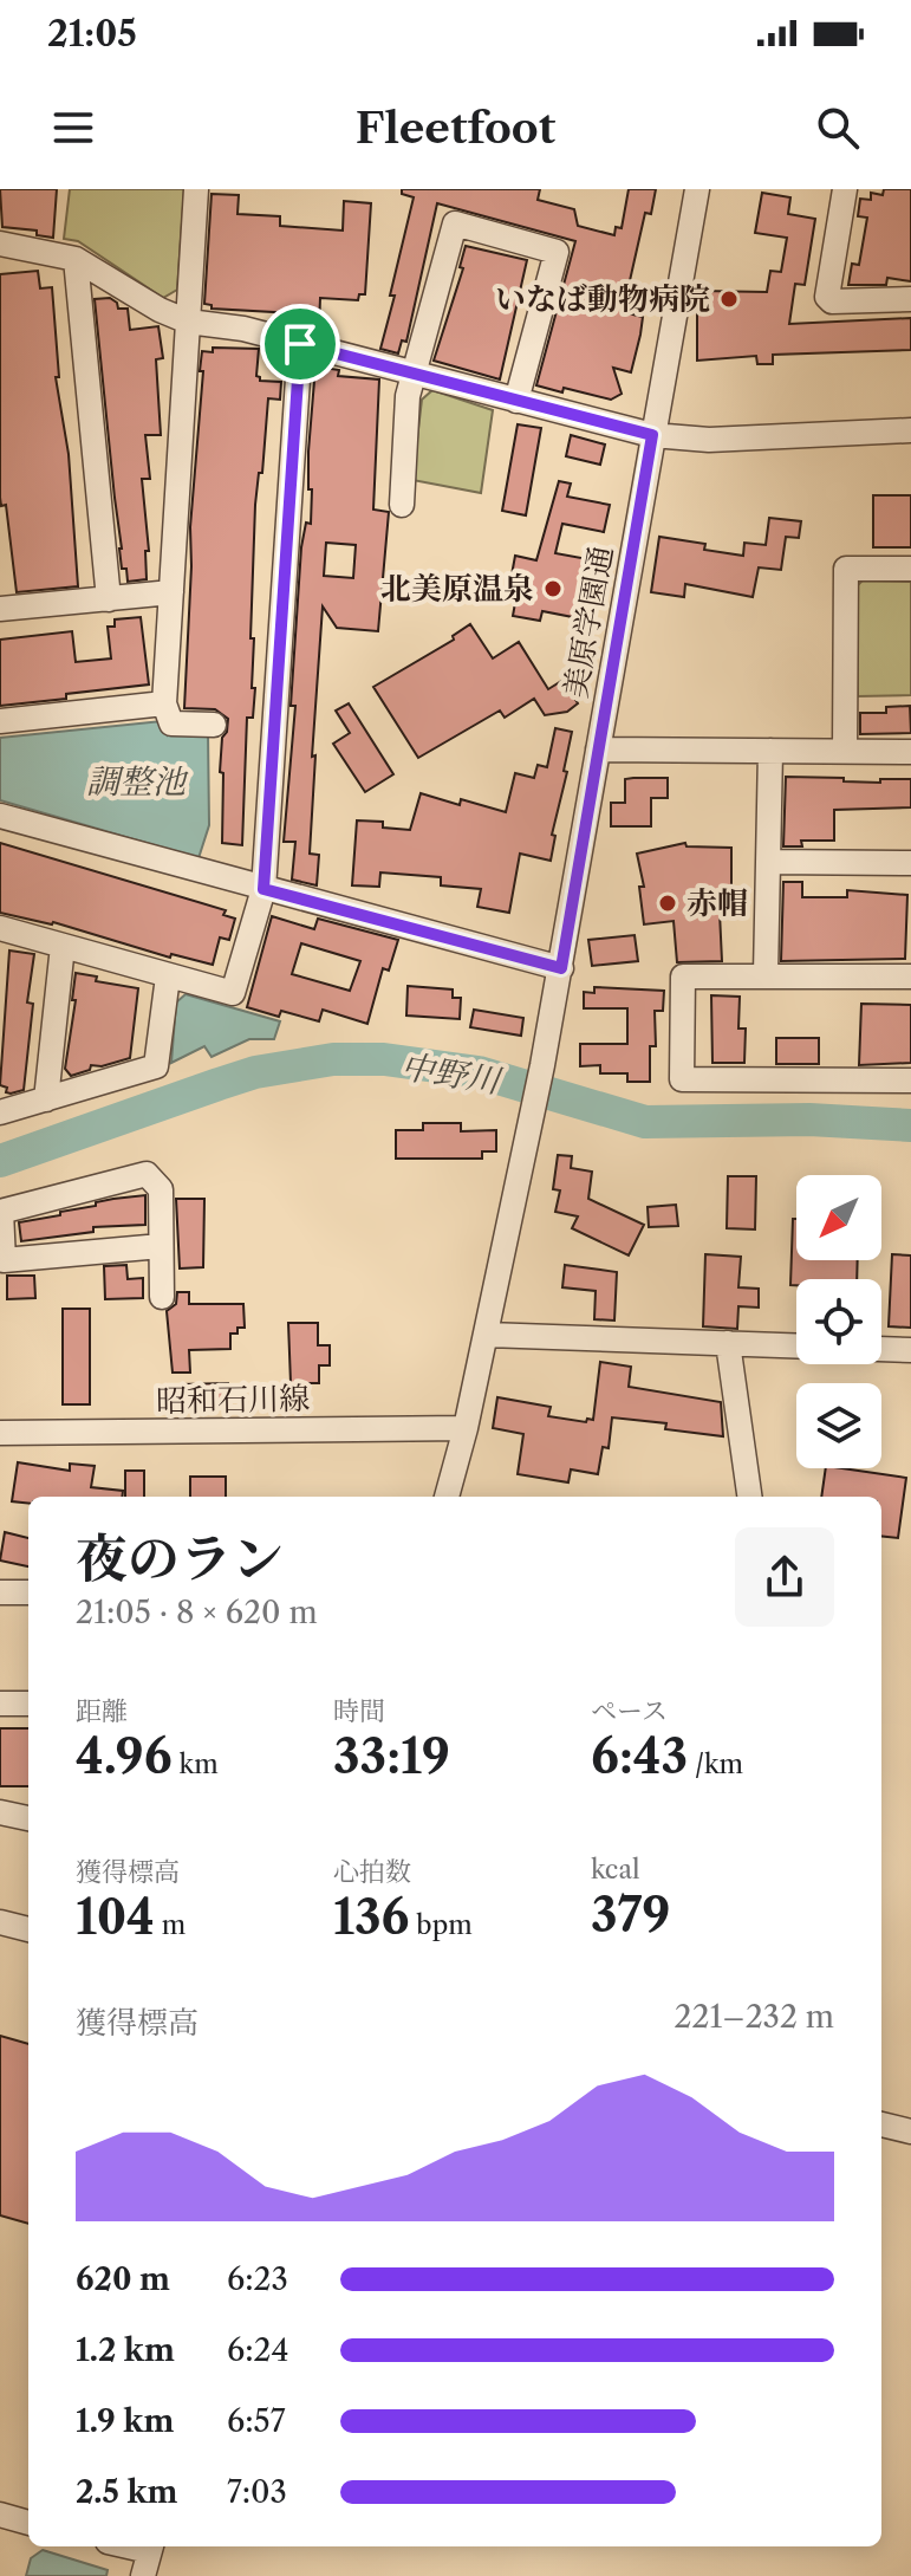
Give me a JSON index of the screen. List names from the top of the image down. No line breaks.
{"streets":{"street":["美原学園通","昭和石川線"]},"water":["調整池","中野川"],"places":["いなば動物病院","北美原温泉","赤帽"],"north":"bottom left","page":{"status":"21:05","header":"Fleetfoot","heading":["夜のラン","21:05 · 8 × 620 m"],"stats":[["距離","4.96 km"],["時間","33:19"],["ペース","6:43 /km"],["獲得標高","104 m"],["心拍数","136 bpm"],["kcal","379"]],"chart":["獲得標高","221–232 m"],"list":[{"name":"620 m","note":"6:23"},{"name":"1.2 km","note":"6:24"},{"name":"1.9 km","note":"6:57"},{"name":"2.5 km","note":"7:03"}]}}
